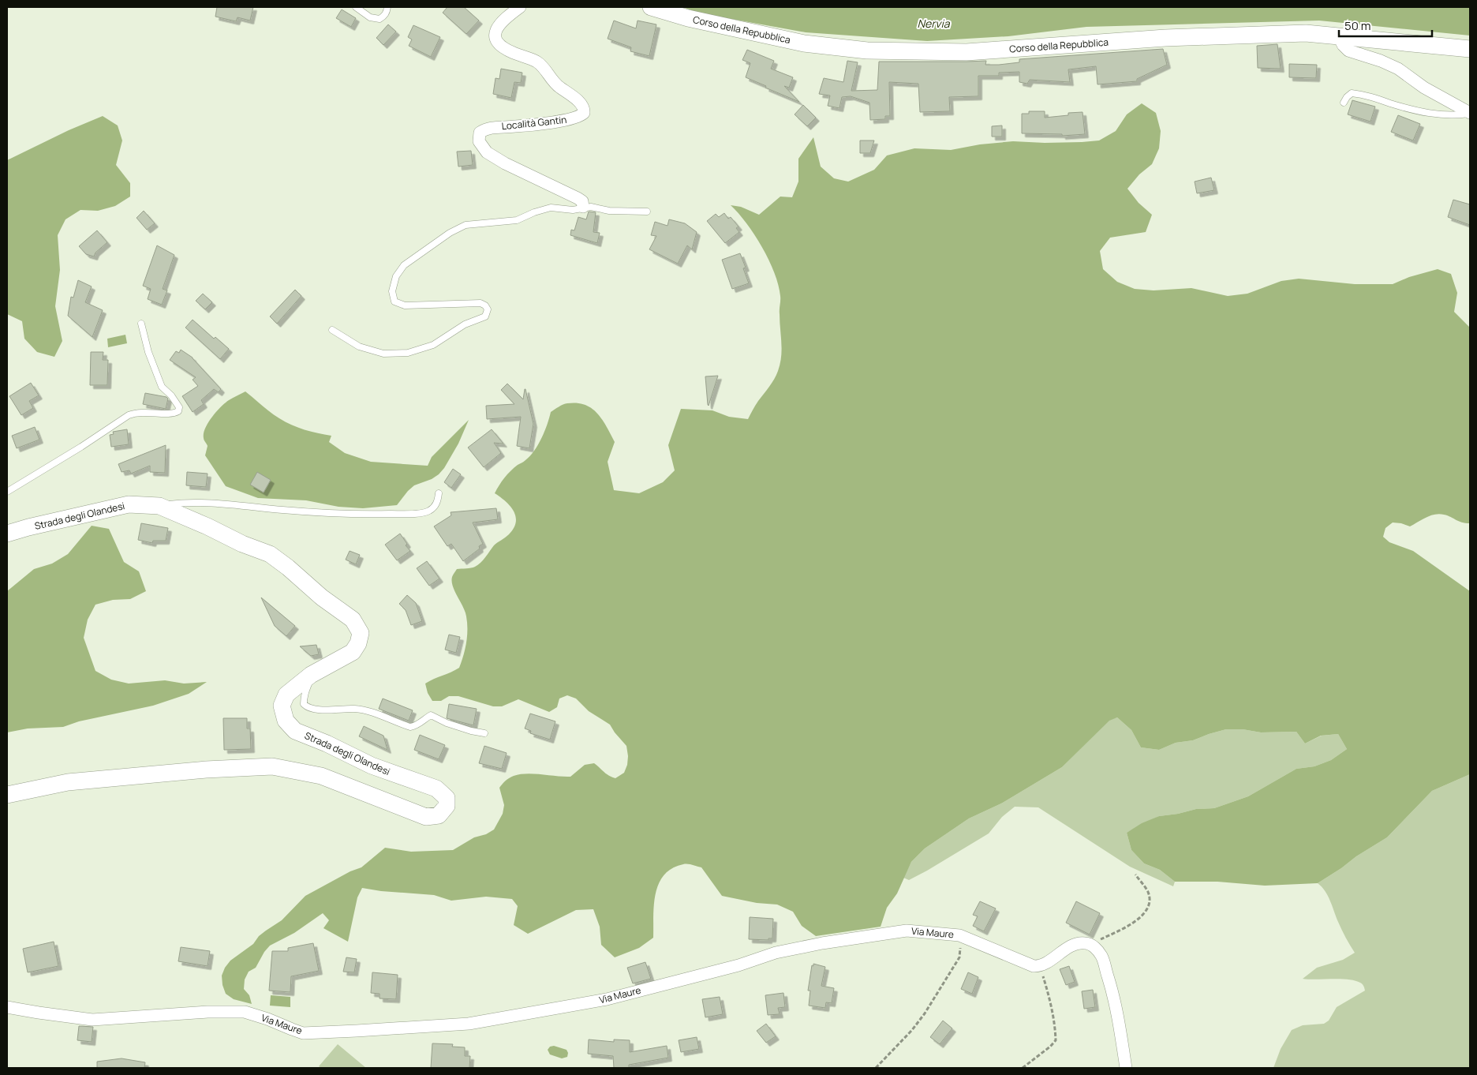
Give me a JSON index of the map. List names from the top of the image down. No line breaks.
{"streets":{"main road":["Corso della Repubblica","Strada degli Olandesi"],"street":["Località Gantin","Via Maure"]},"water":["Nervia"],"scale_bar":"50 m"}
